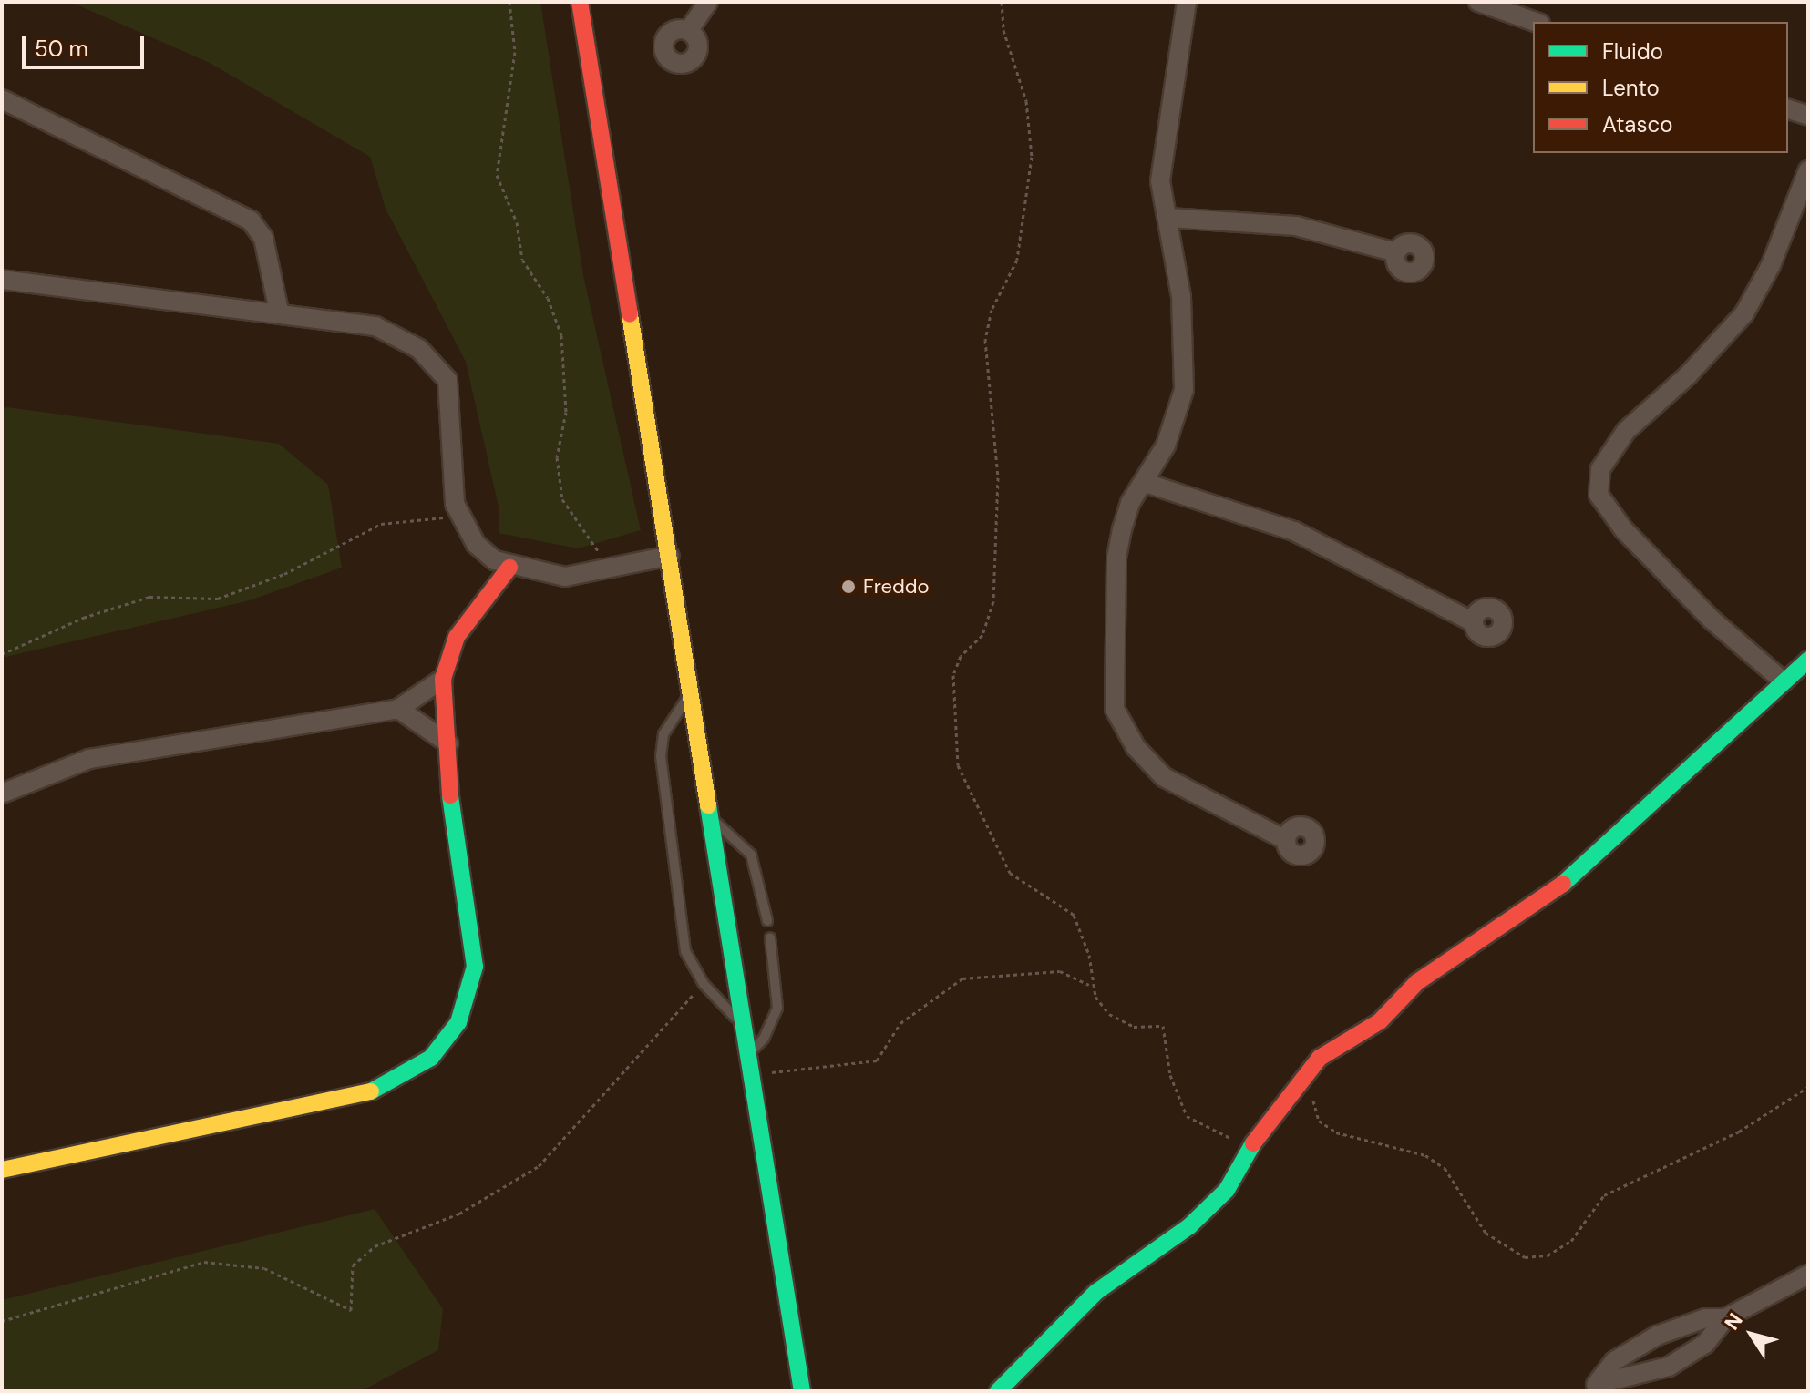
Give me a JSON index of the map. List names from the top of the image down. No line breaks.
{"places":["Freddo"],"legend":["Fluido","Lento","Atasco"],"scale_bar":"50 m","north":"top left"}
